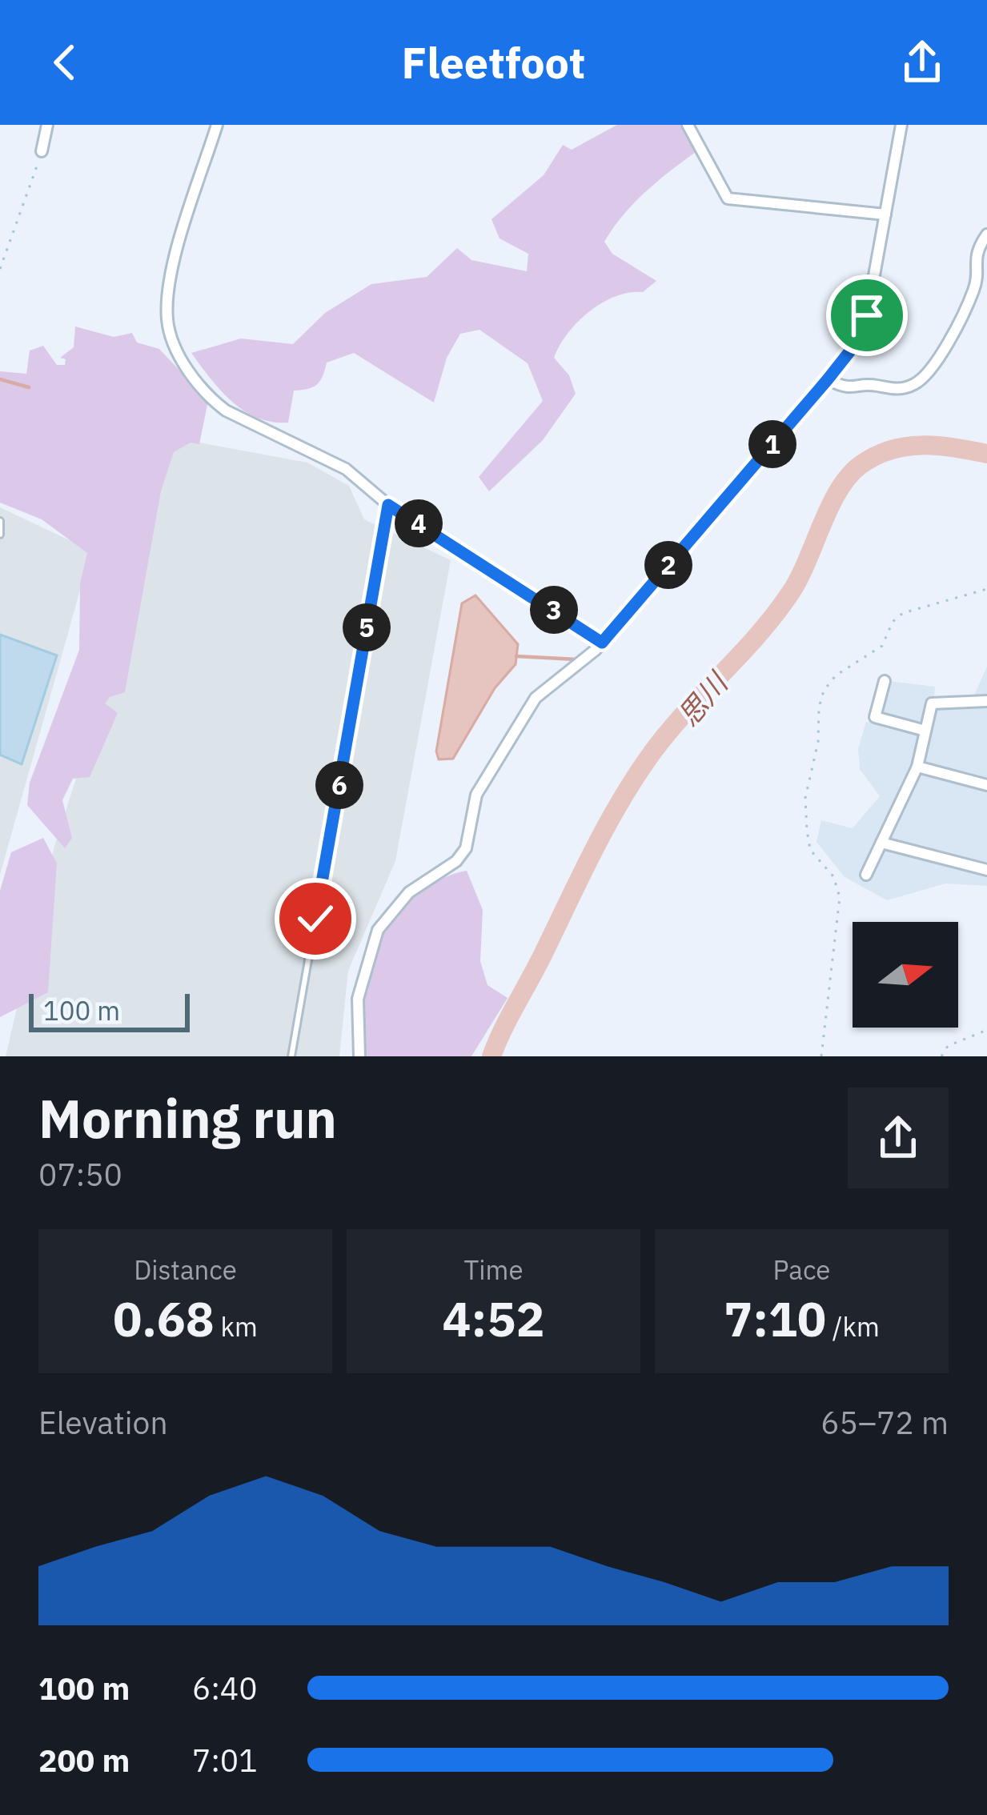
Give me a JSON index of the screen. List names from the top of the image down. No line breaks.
{"water":["思川"],"scale_bar":"100 m","north":"right","page":{"header":"Fleetfoot","pins":["1","4","2","3","5","6"],"scale":"100 m","heading":["Morning run","07:50"],"stats":[["Distance","0.68 km"],["Time","4:52"],["Pace","7:10 /km"]],"chart":["Elevation","65–72 m"],"list":[{"name":"100 m","note":"6:40"},{"name":"200 m","note":"7:01"}]}}
